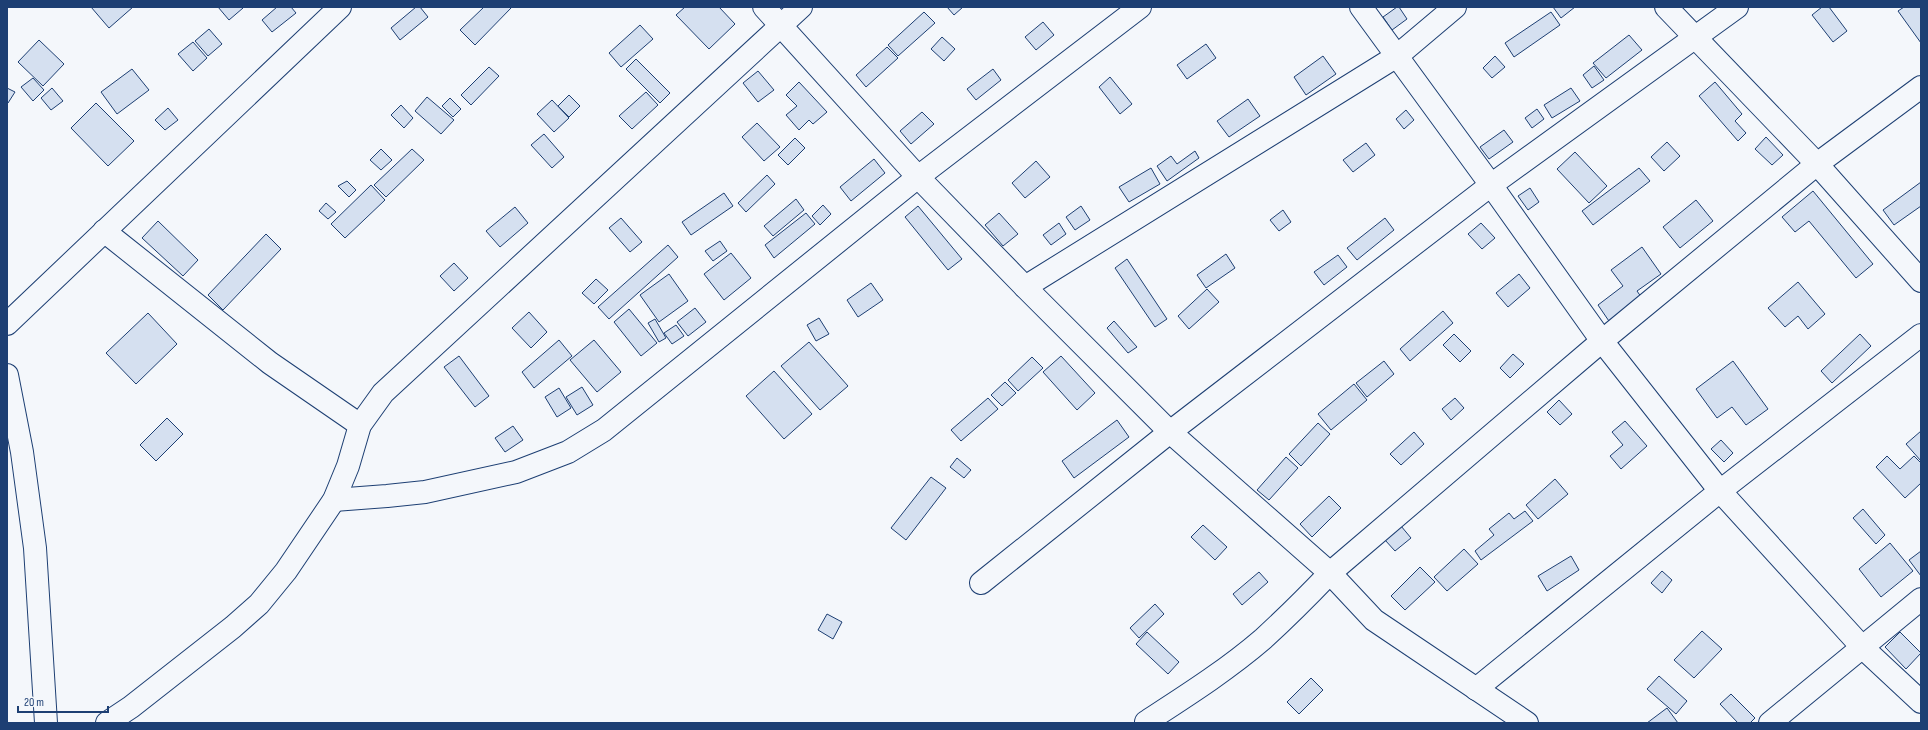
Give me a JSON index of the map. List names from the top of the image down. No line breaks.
{"scale_bar":"20 m"}
